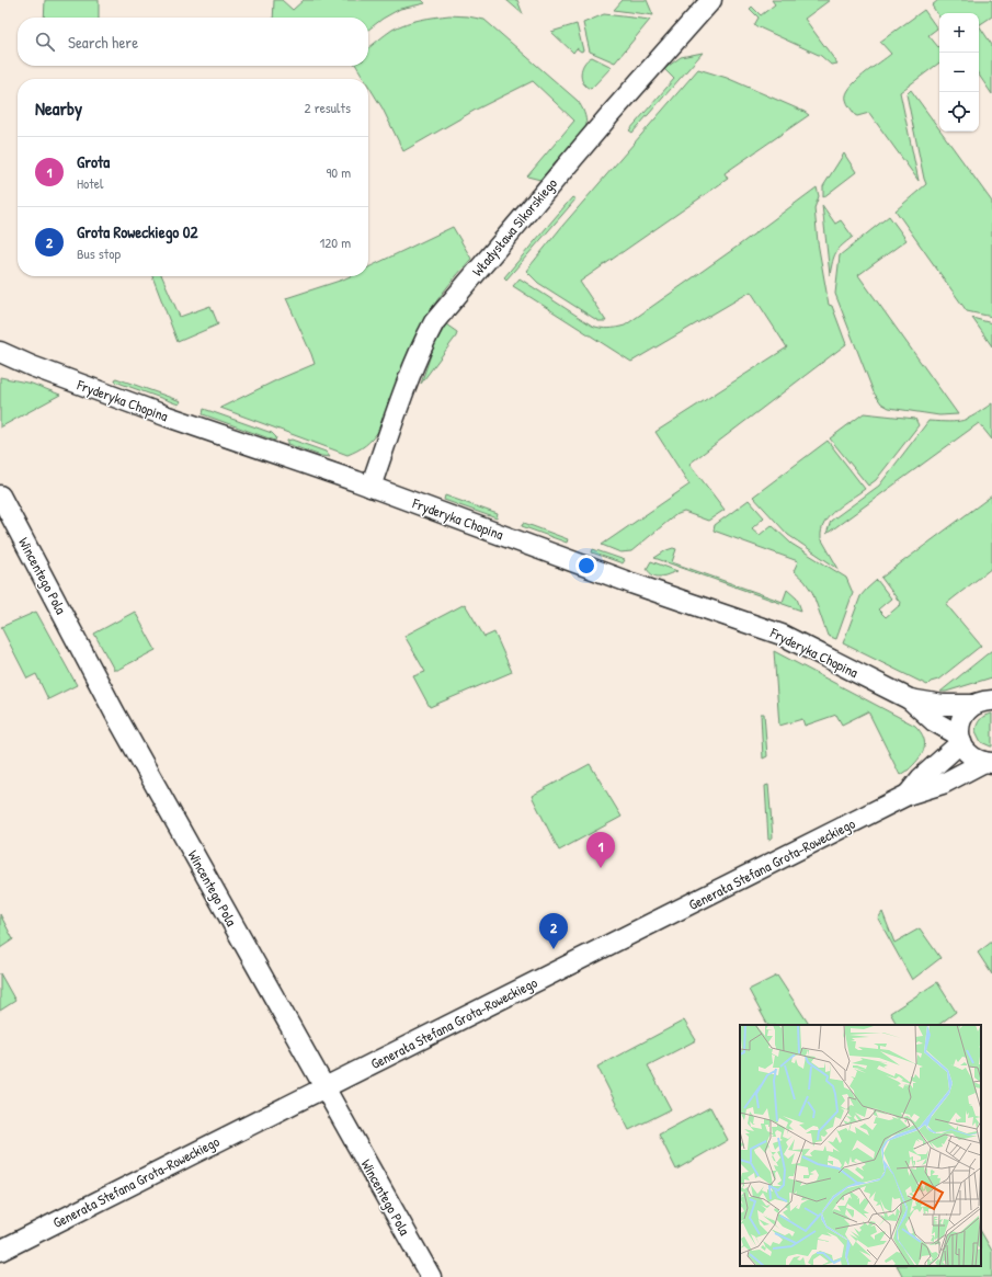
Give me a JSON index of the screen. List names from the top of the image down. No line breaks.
{"streets":{"street":["Władysława Sikorskiego","Fryderyka Chopina","Wincentego Pola","Generała Stefana Grota-Roweckiego"]},"crossings":[["Władysława Sikorskiego","Fryderyka Chopina"],["Wincentego Pola","Generała Stefana Grota-Roweckiego"]],"page":{"map_buttons":["+","−"],"search":"Search here","heading":["Nearby","2 results"],"list":[{"mark":"1","name":"Grota","note":"Hotel","value":"90 m"},{"mark":"2","name":"Grota Roweckiego 02","note":"Bus stop","value":"120 m"}],"pins":["1","2"]}}
